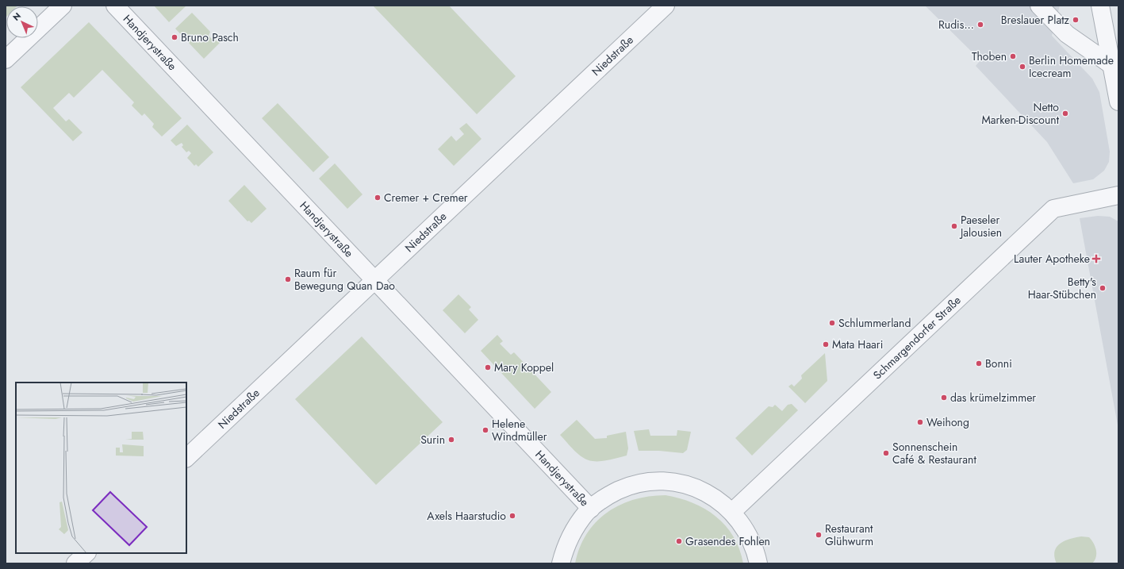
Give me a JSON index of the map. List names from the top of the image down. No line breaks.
{"streets":{"street":["Handjerystraße","Niedstraße","Schmargendorfer Straße"]},"crossings":[["Handjerystraße","Niedstraße"]],"places":{"other":["Breslauer Platz","Rudis...","Bruno Pasch","Thoben","Berlin Homemade Icecream","Netto Marken-Discount","Cremer + Cremer","Paeseler Jalousien","Raum für Bewegung Quan Dao","Betty's Haar-Stübchen","Schlummerland","Mata Haari","Bonni","Mary Koppel","das krümelzimmer","Weihong","Helene Windmüller","Surin","Sonnenschein Café & Restaurant","Axels Haarstudio","Restaurant Glühwurm","Grasendes Fohlen"],"health":["Lauter Apotheke"]},"north":"top left"}
